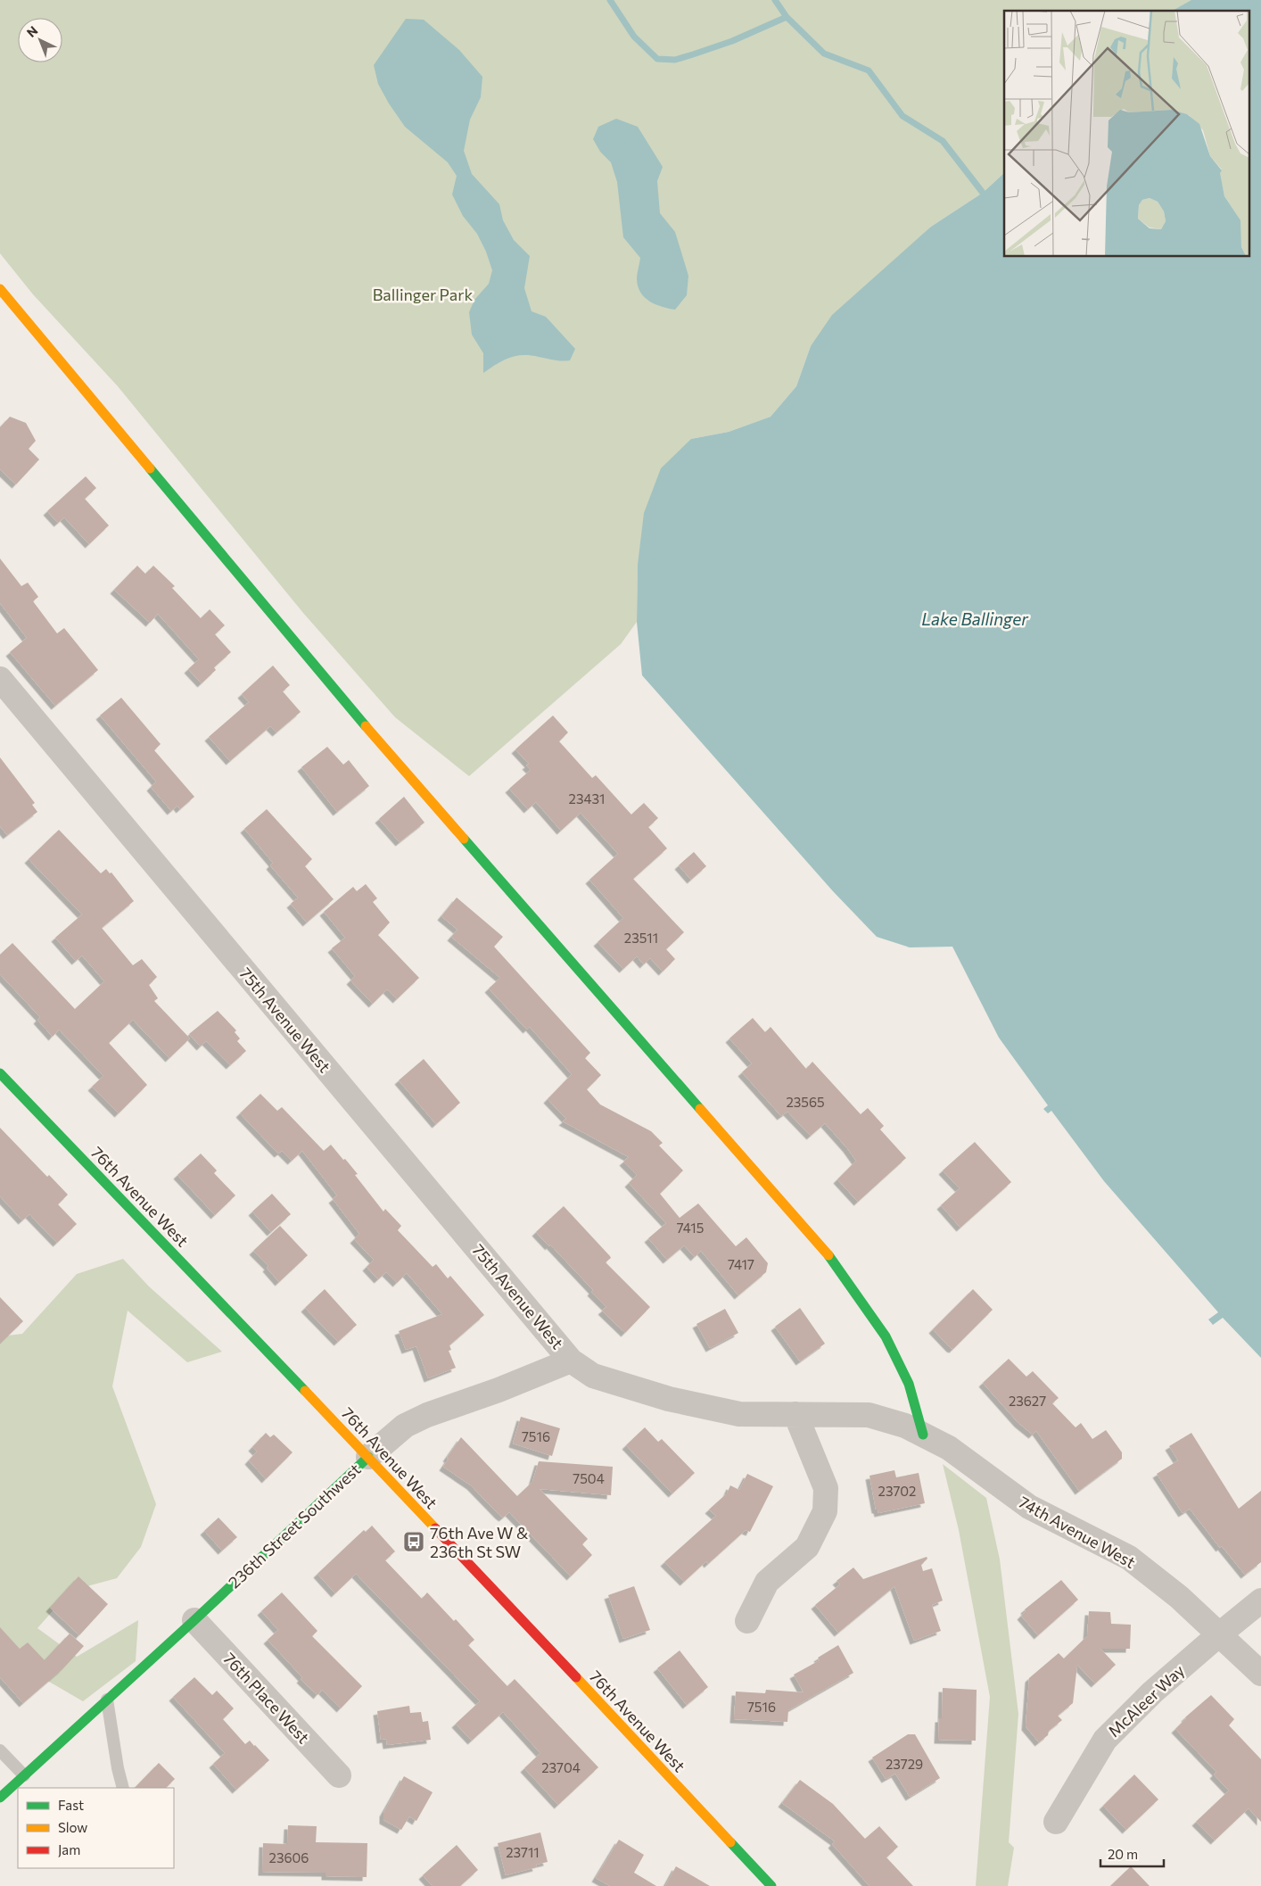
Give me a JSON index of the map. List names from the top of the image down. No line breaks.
{"streets":{"street":["75th Avenue West","76th Avenue West","236th Street Southwest","74th Avenue West","76th Place West","McAleer Way"]},"crossings":[["75th Avenue West","236th Street Southwest"],["76th Avenue West","236th Street Southwest"],["236th Street Southwest","76th Place West"],["74th Avenue West","McAleer Way"]],"water":["Lake Ballinger"],"parks":["Ballinger Park"],"places":{"bus stop":["76th Ave W & 236th St SW"]},"house_numbers":["23431","23511","23565","7415","7417","23627","7516","7504","23702","7516","23729","23704","23711","23606"],"legend":["Fast","Slow","Jam"],"scale_bar":"20 m","north":"top left"}
